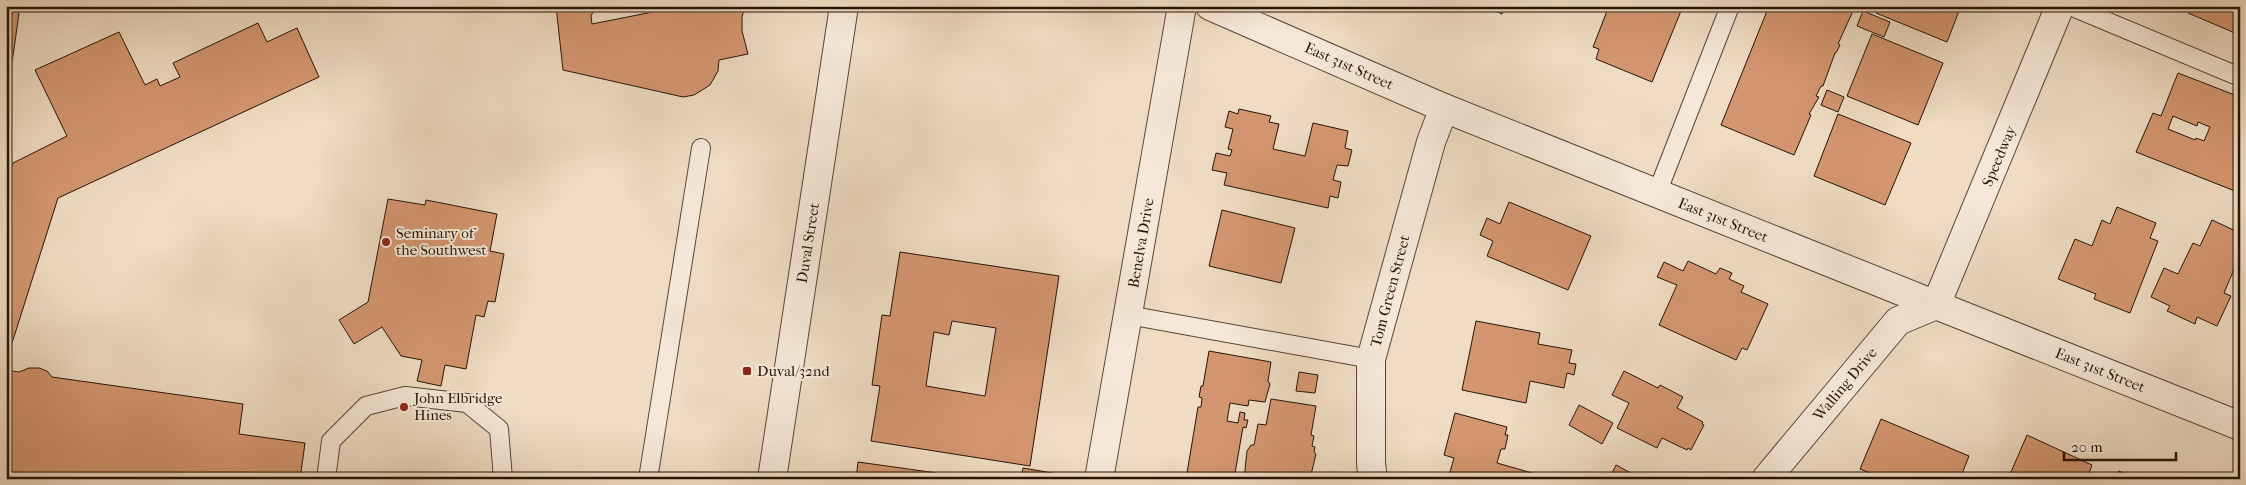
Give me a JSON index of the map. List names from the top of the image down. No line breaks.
{"streets":{"street":["East 31st Street","Speedway","Duval Street","Benelva Drive","Tom Green Street","Walling Drive"]},"crossings":[["East 31st Street","Speedway"],["East 31st Street","Tom Green Street"],["East 31st Street","Walling Drive"],["Speedway","Walling Drive"]],"places":{"other":["Seminary of the Southwest","John Elbridge Hines"],"transit":["Duval/32nd"]},"scale_bar":"20 m"}
